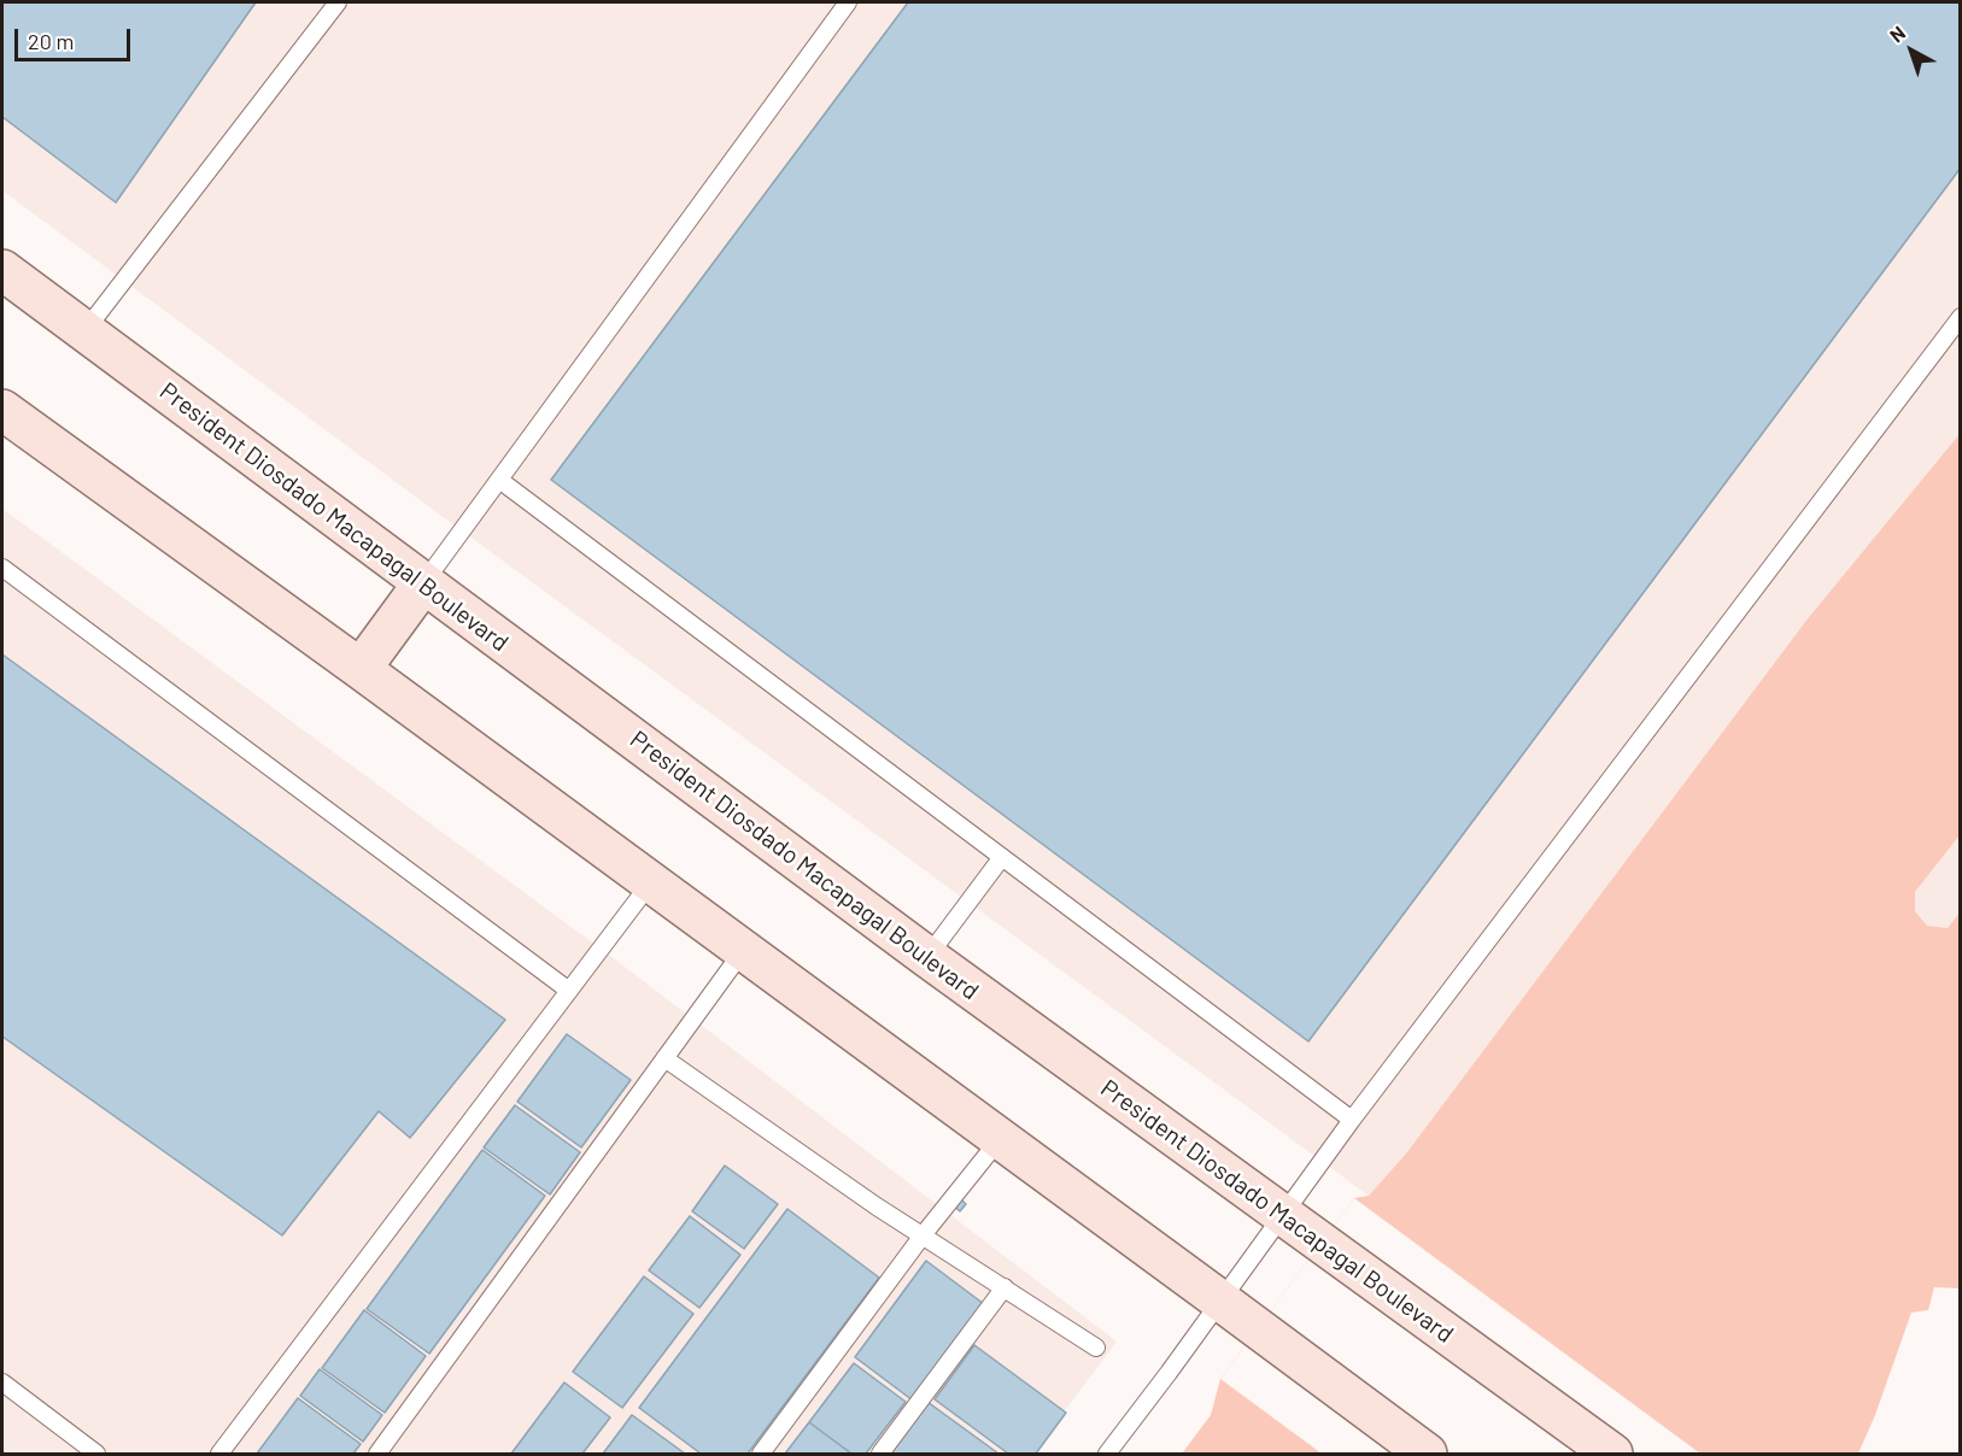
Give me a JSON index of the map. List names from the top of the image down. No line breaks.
{"streets":{"main road":["President Diosdado Macapagal Boulevard"]},"scale_bar":"20 m","north":"top left"}
